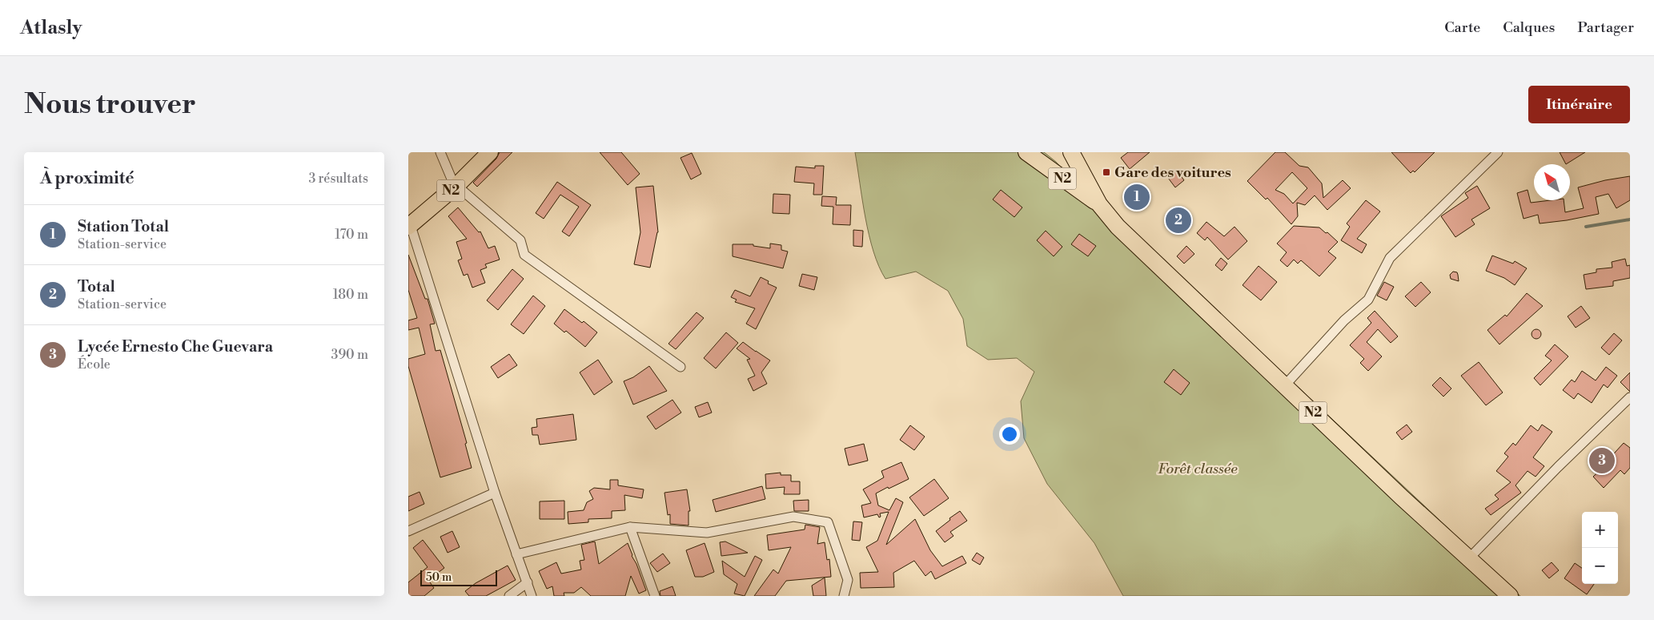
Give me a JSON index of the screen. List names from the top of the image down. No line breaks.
{"streets":{"highway":["N2"]},"parks":["Forêt classée"],"places":{"transit":["Gare des voitures"]},"scale_bar":"50 m","north":"top left","page":{"header":"Atlasly","nav":["Carte","Calques","Partager"],"buttons":"Itinéraire","title":"Nous trouver","heading":["À proximité","3 résultats"],"pins":["1","2","3"],"list":[{"mark":"1","name":"Station Total","note":"Station-service","value":"170 m"},{"mark":"2","name":"Total","note":"Station-service","value":"180 m"},{"mark":"3","name":"Lycée Ernesto Che Guevara","note":"École","value":"390 m"}],"map_buttons":["+","−"],"scale":"50 m"}}
